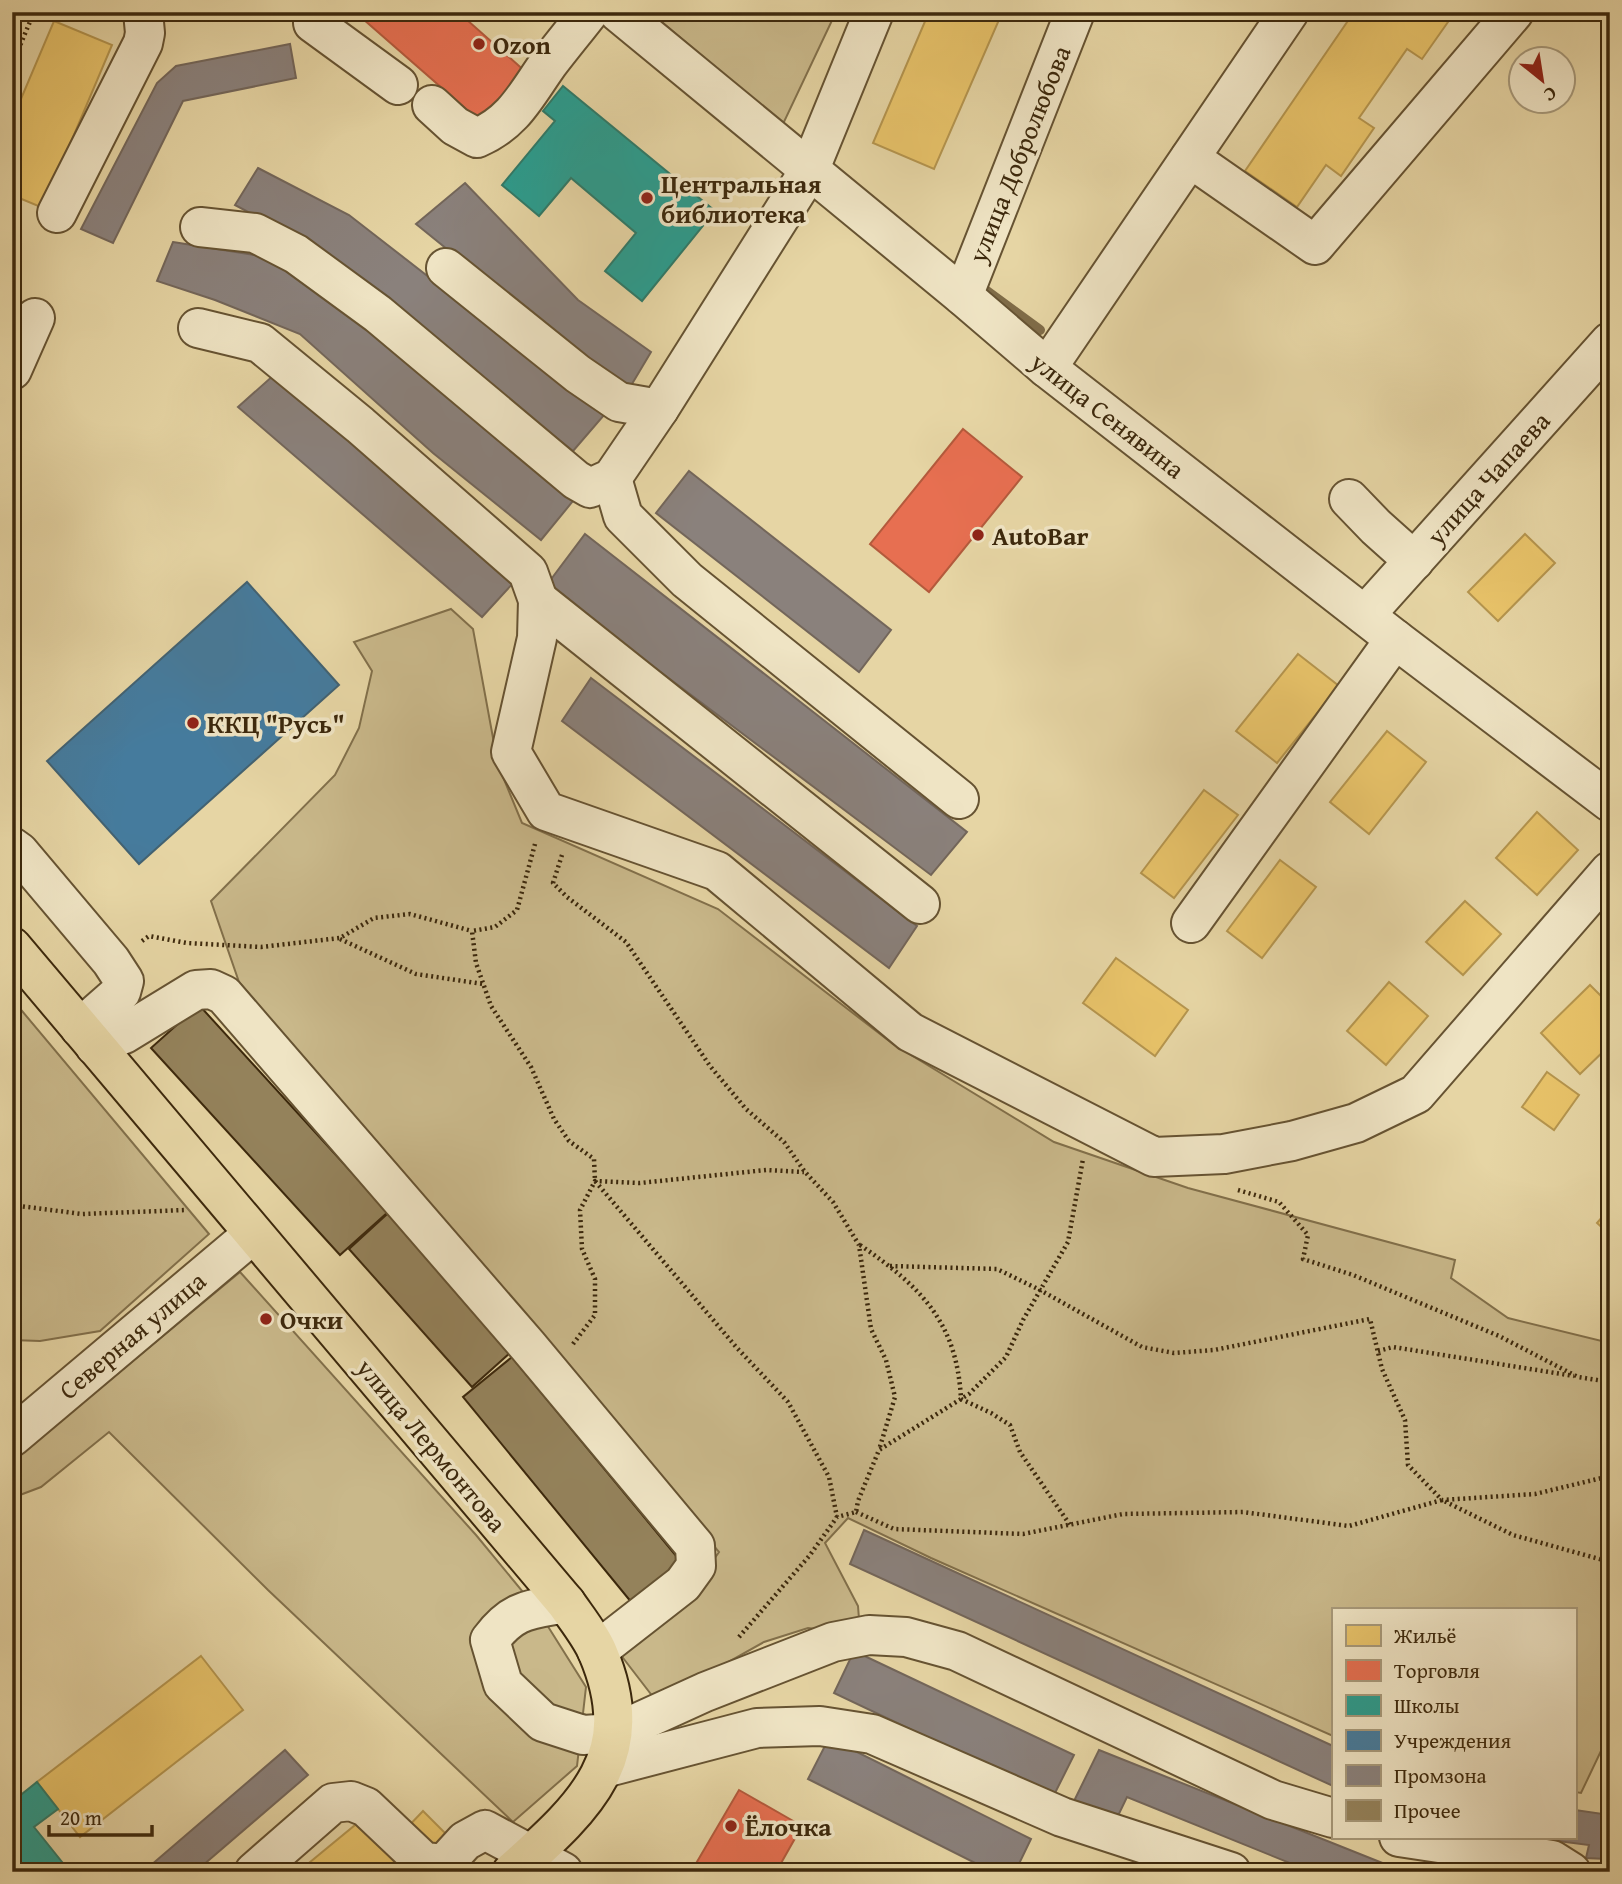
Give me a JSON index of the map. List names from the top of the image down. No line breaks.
{"streets":{"main road":["улица Лермонтова"],"street":["улица Добролюбова","улица Сенявина","улица Чапаева","Северная улица"]},"crossings":[["улица Добролюбова","улица Сенявина"],["улица Сенявина","улица Чапаева"],["Северная улица","улица Лермонтова"]],"places":["Ozon","Центральная библиотека","AutoBar","ККЦ \"Русь\"","Очки","Ёлочка"],"legend":["Жильё","Торговля","Школы","Учреждения","Промзона","Прочее"],"scale_bar":"20 m","north":"bottom right"}
